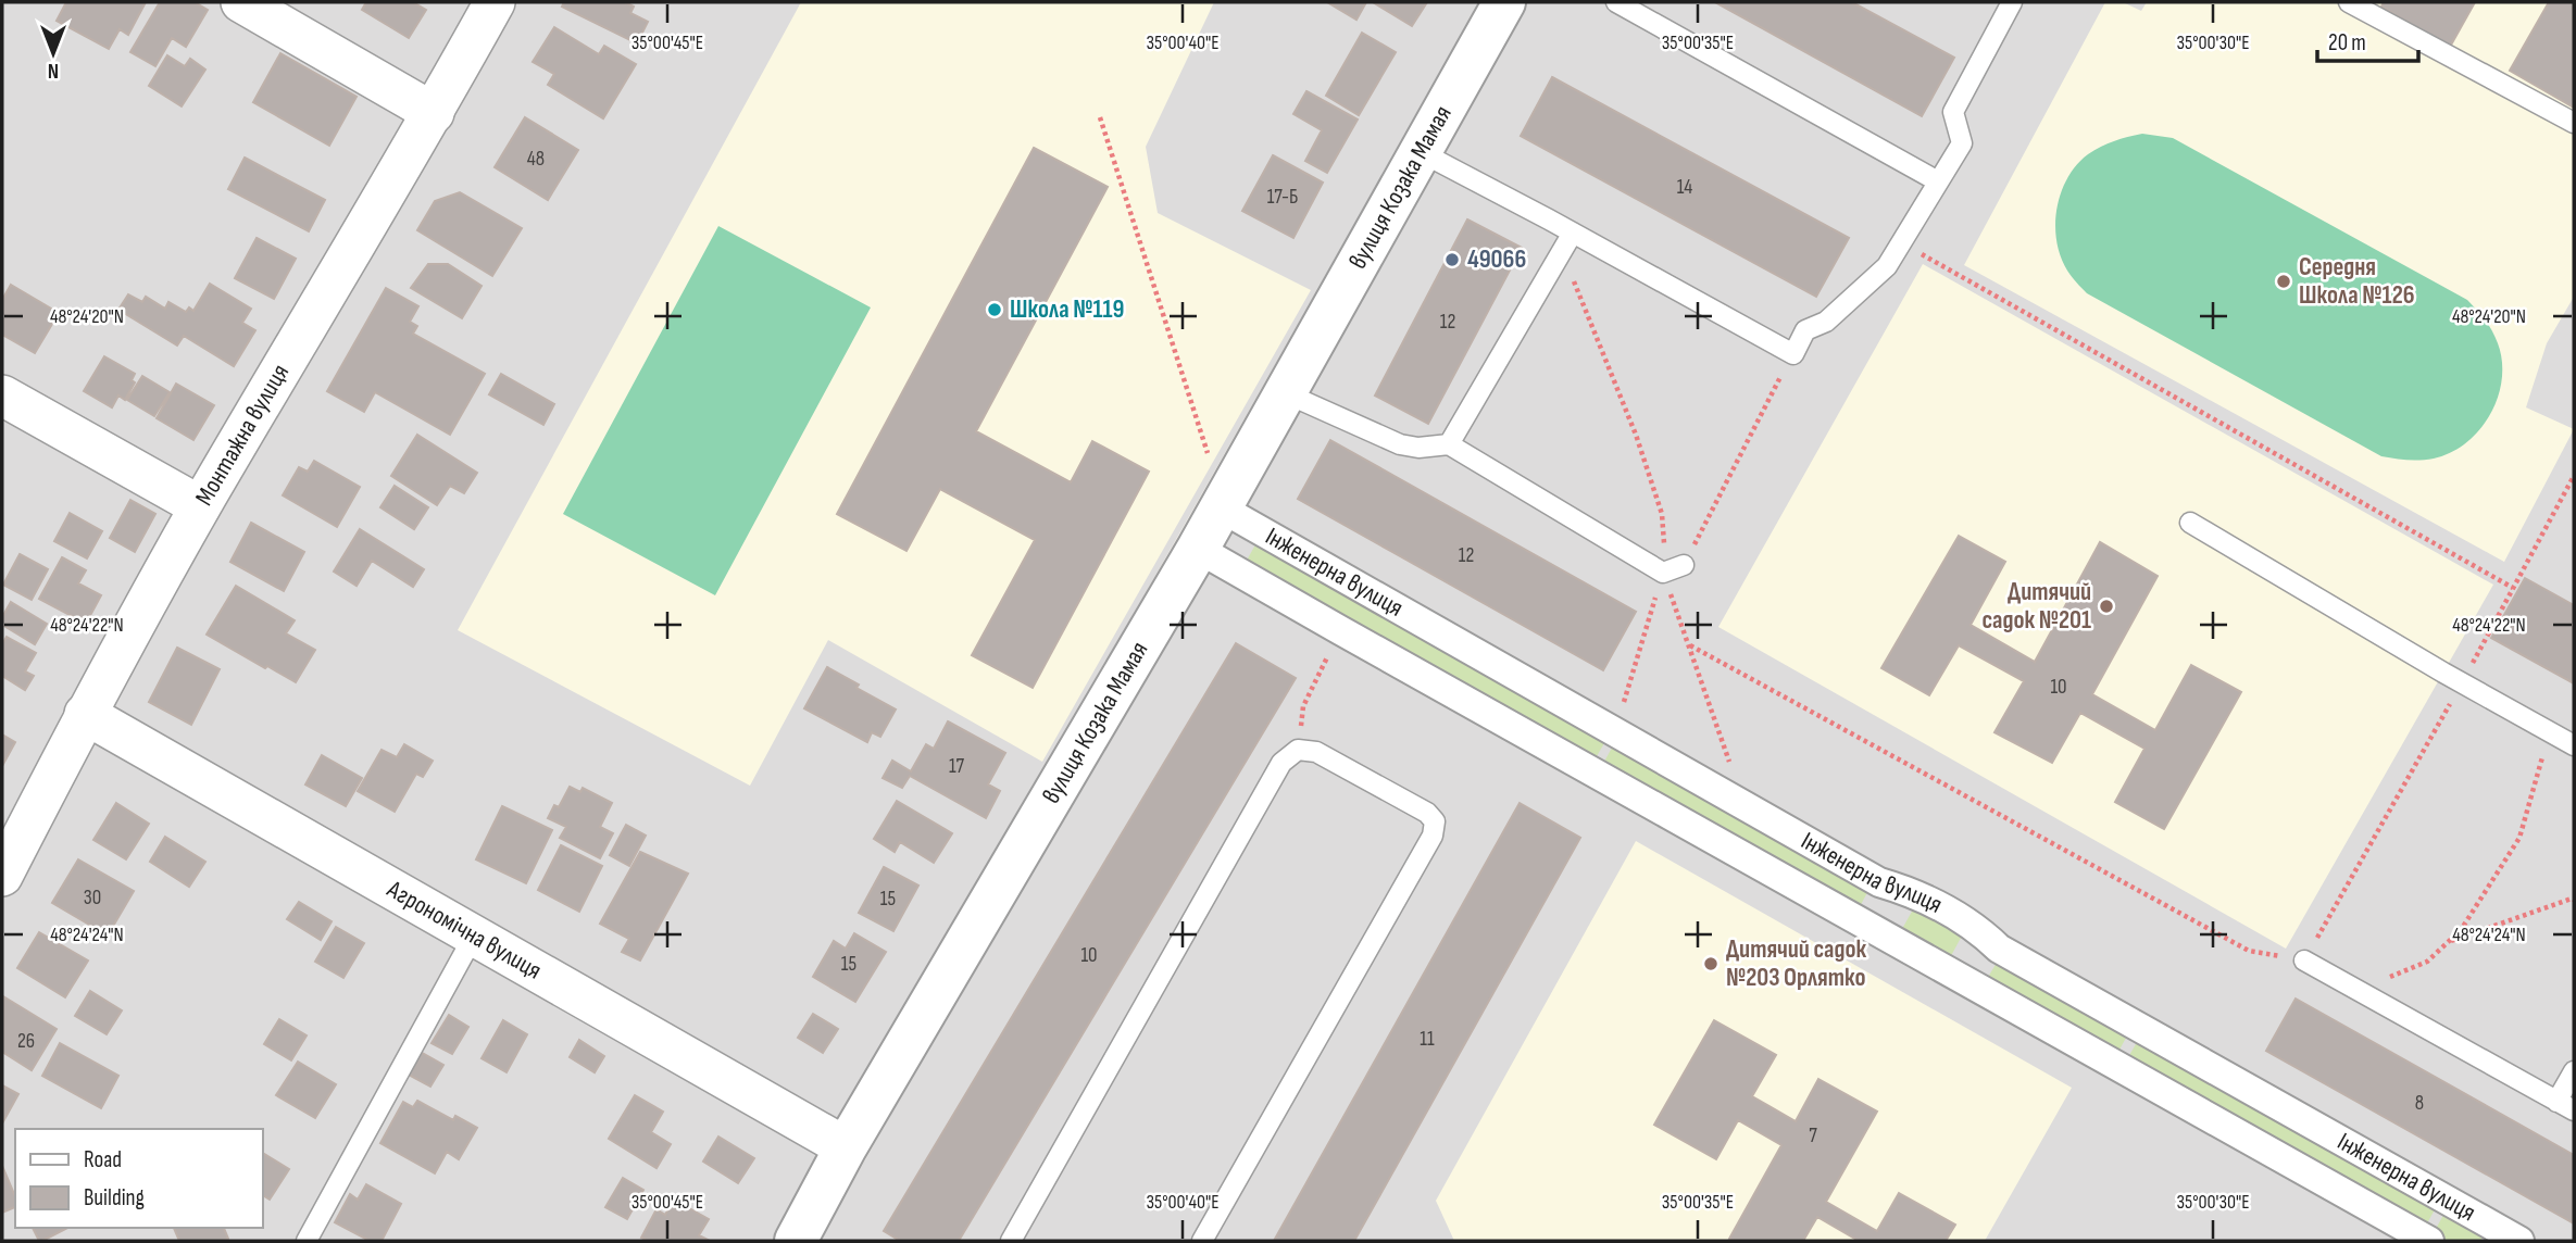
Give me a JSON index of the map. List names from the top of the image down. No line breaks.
{"streets":{"street":["вулиця Козака Мамая","Монтажна вулиця","Інженерна вулиця","Агрономічна вулиця"]},"crossings":[["вулиця Козака Мамая","Інженерна вулиця"],["вулиця Козака Мамая","Агрономічна вулиця"],["Монтажна вулиця","Агрономічна вулиця"]],"places":["49066","Середня Школа №126","Школа №119","Дитячий садок №201","Дитячий садок №203 Орлятко"],"house_numbers":["48","14","17-Б","12","12","10","17","30","15","10","15","11","26","8","7"],"legend":["Road","Building"],"scale_bar":"20 m","north":"bottom","coordinates":["35°00'45\"E","35°00'40\"E","35°00'35\"E","35°00'30\"E","48°24'20\"N","48°24'22\"N","48°24'24\"N"]}
